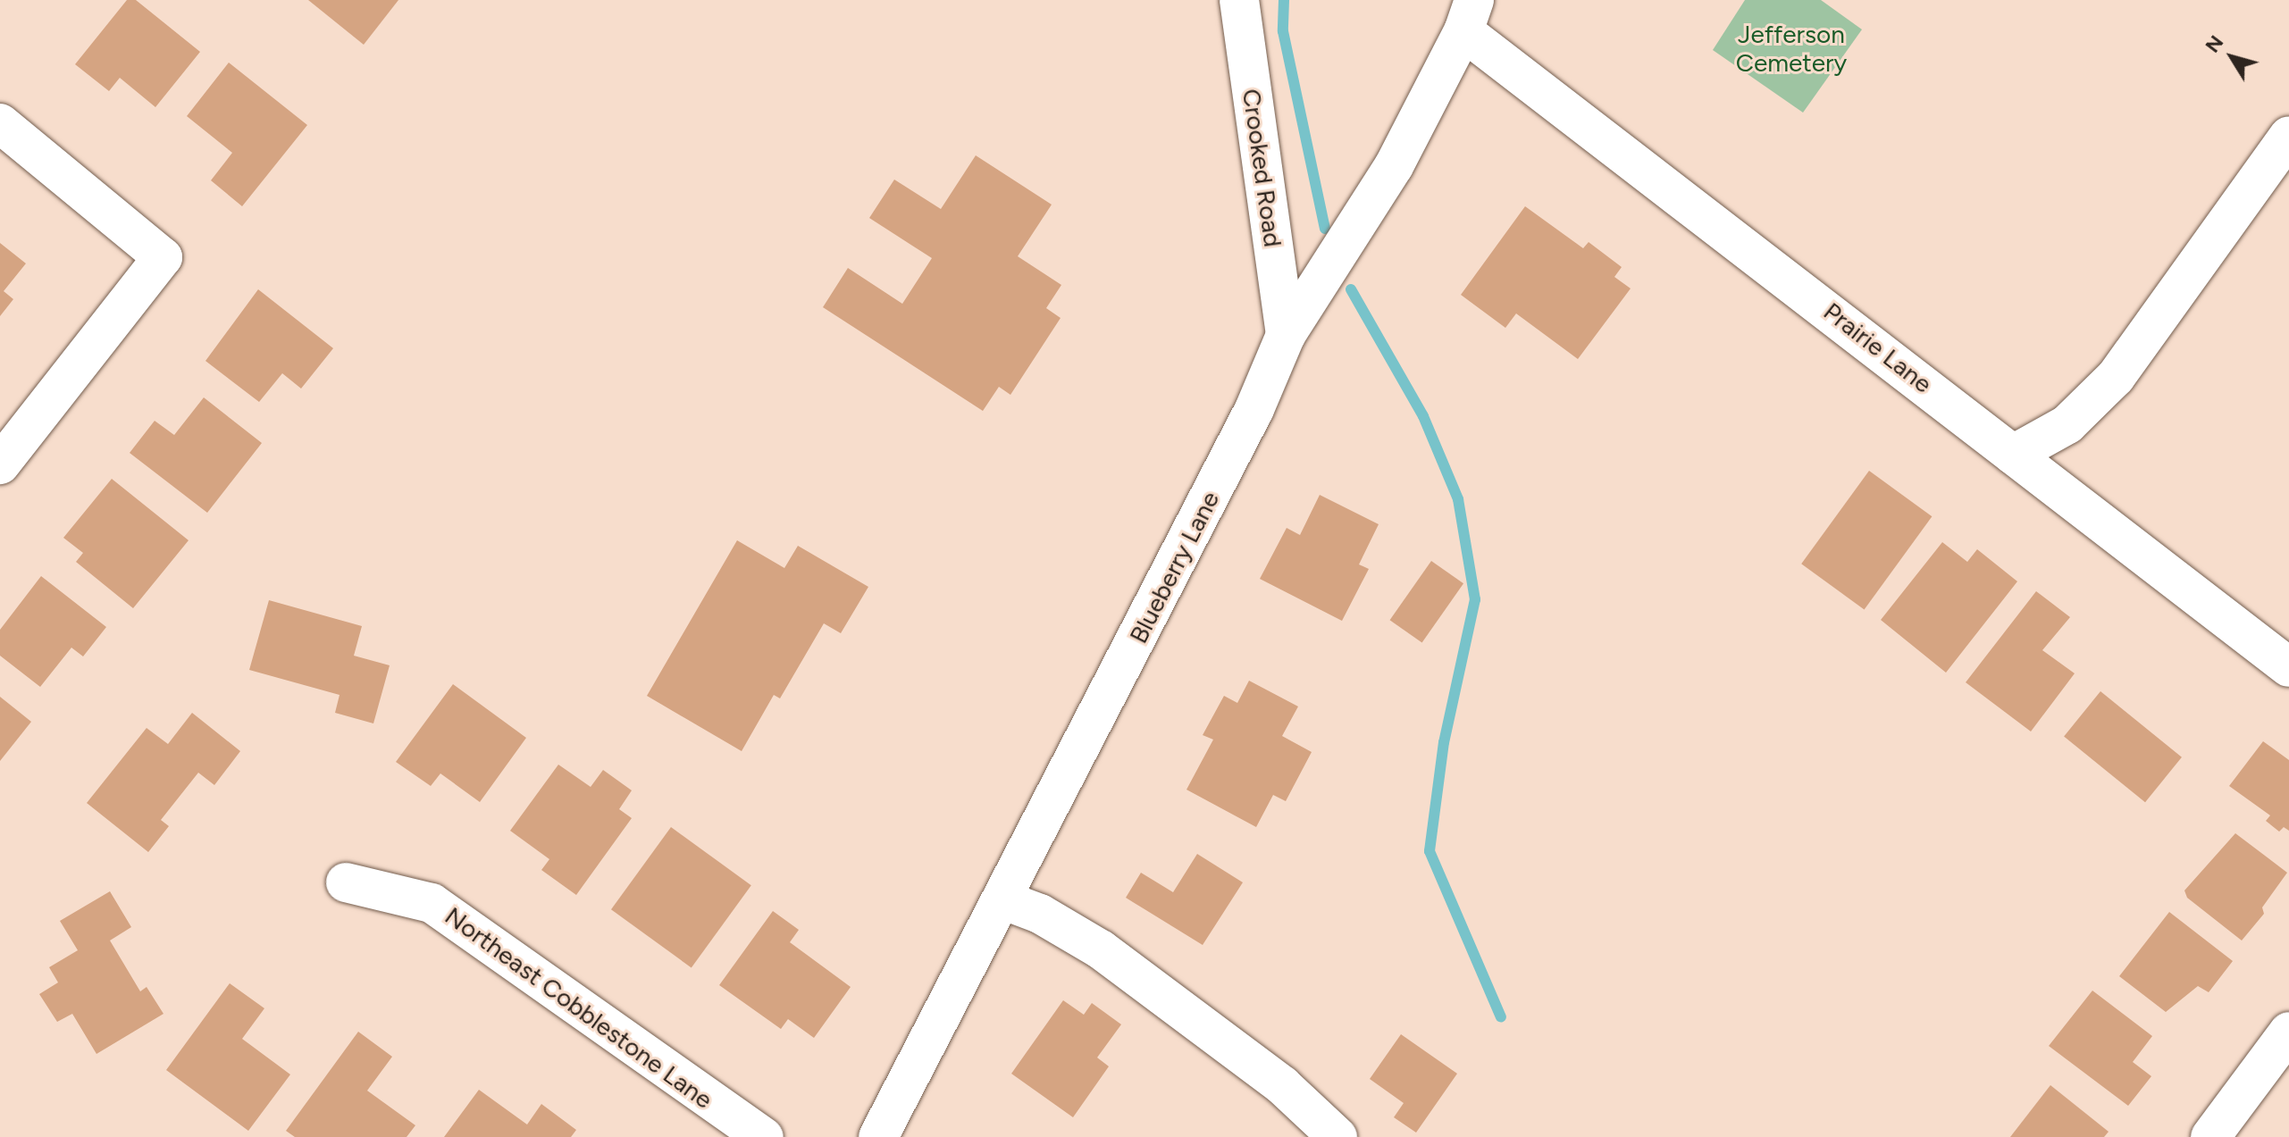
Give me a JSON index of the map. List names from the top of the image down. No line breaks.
{"streets":{"street":["Crooked Road","Prairie Lane","Blueberry Lane","Northeast Cobblestone Lane"]},"crossings":[["Crooked Road","Blueberry Lane"],["Prairie Lane","Blueberry Lane"]],"parks":["Jefferson Cemetery"],"north":"top left"}
